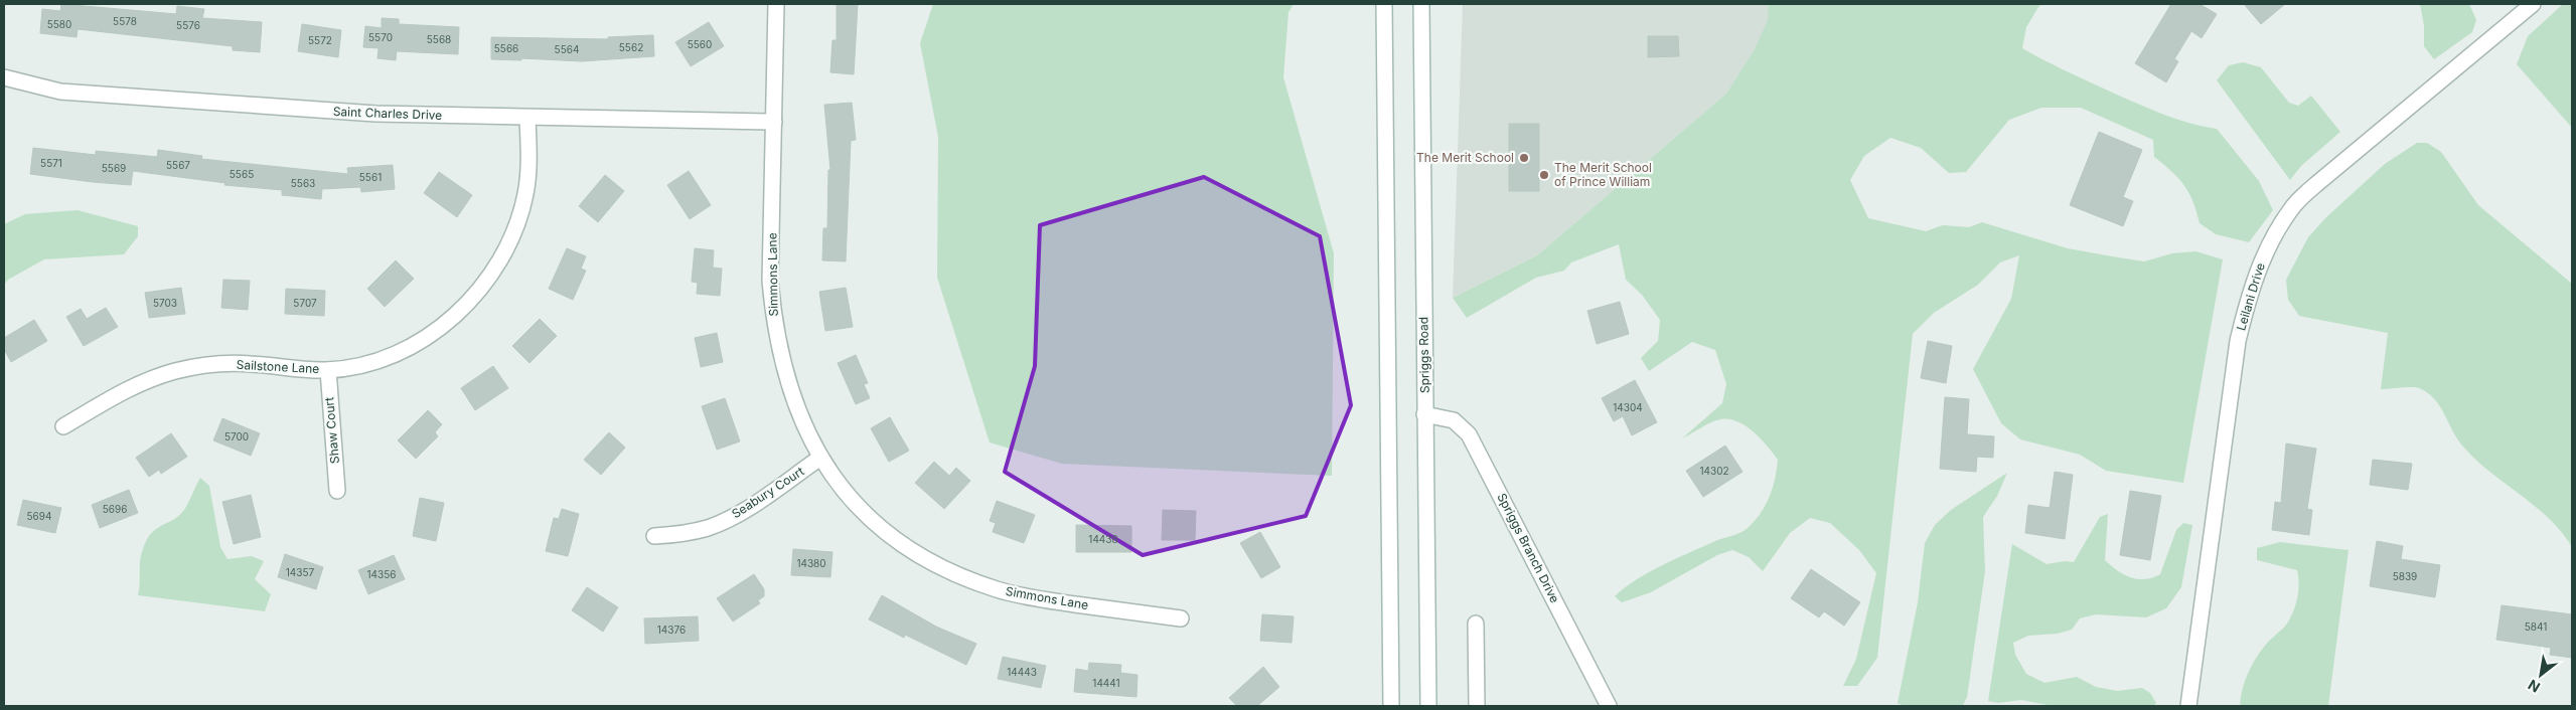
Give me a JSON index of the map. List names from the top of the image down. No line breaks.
{"streets":{"street":["Saint Charles Drive","Simmons Lane","Leilani Drive","Spriggs Road","Sailstone Lane","Shaw Court","Seabury Court","Spriggs Branch Drive"]},"crossings":[["Saint Charles Drive","Simmons Lane"],["Saint Charles Drive","Sailstone Lane"],["Simmons Lane","Seabury Court"],["Spriggs Road","Spriggs Branch Drive"],["Sailstone Lane","Shaw Court"]],"places":["The Merit School","The Merit School of Prince William"],"house_numbers":["5578","5580","5576","5570","5568","5572","5560","5562","5566","5564","5571","5567","5569","5565","5561","5563","5703","5707","14304","5700","14302","5696","5694","14438","14380","14357","14356","5839","5841","14376","14443","14441"],"north":"bottom left"}
